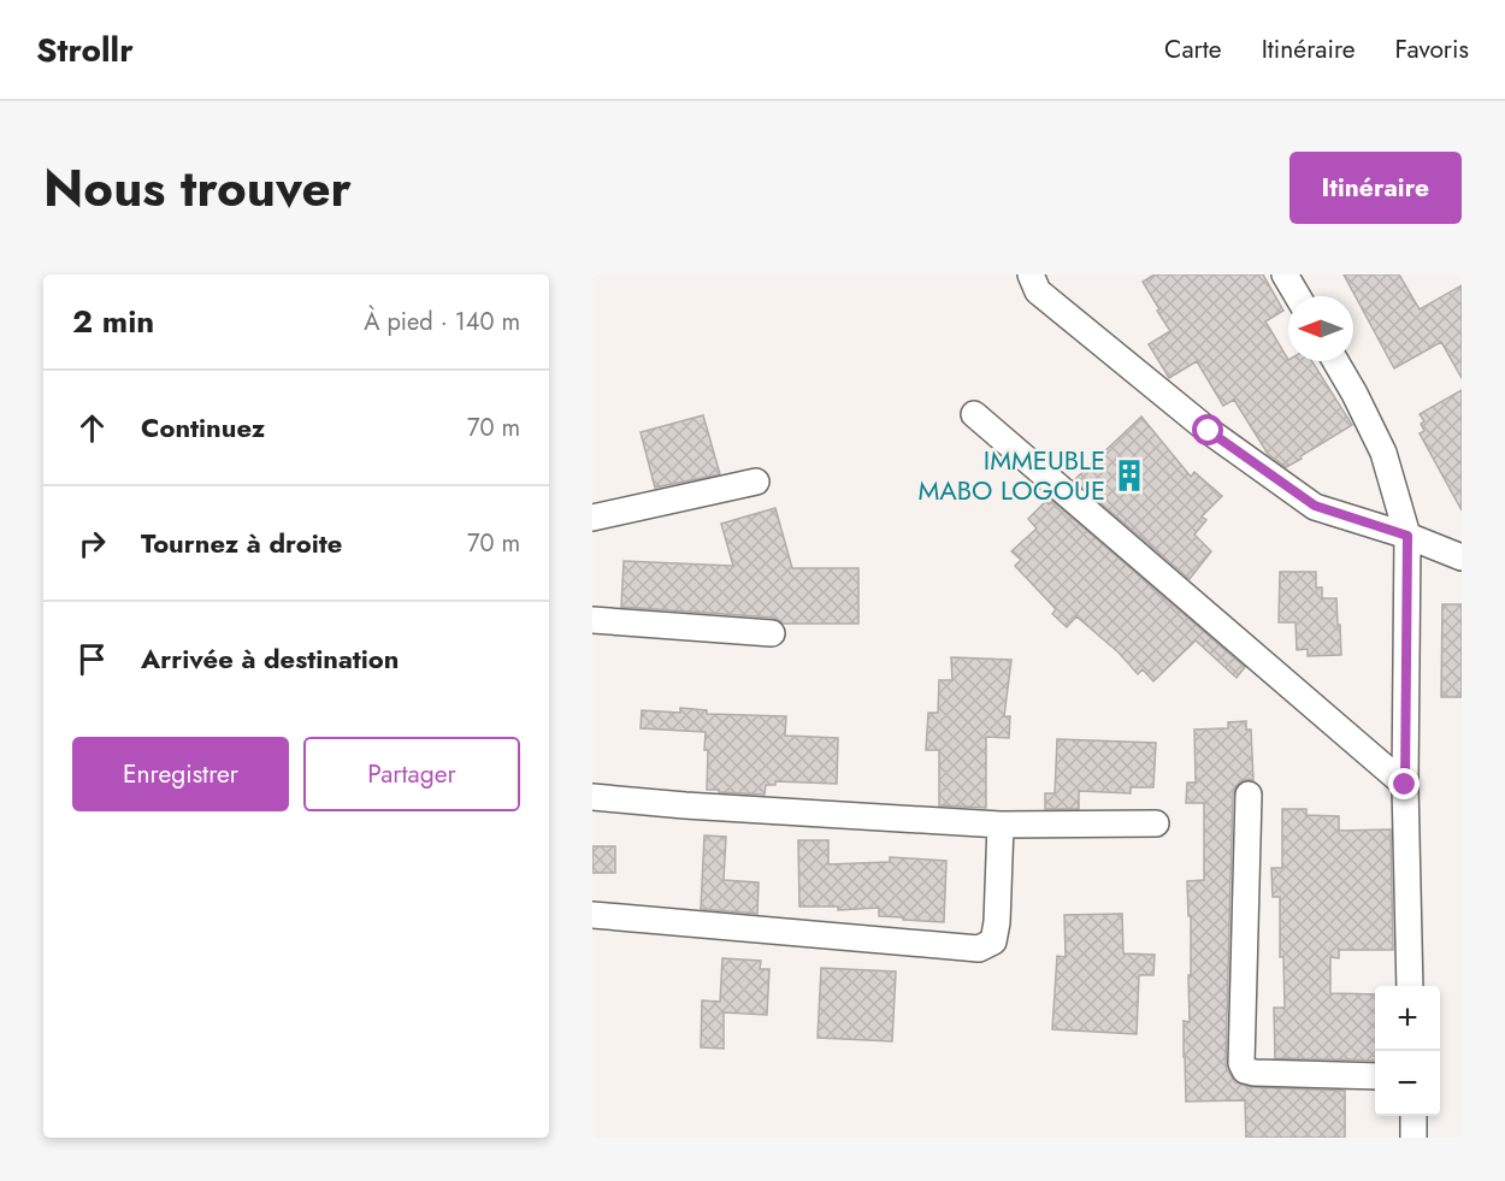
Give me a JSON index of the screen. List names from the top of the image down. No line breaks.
{"places":{"building":["IMMEUBLE MABO LOGOUE"]},"north":"left","page":{"header":"Strollr","nav":["Carte","Itinéraire","Favoris"],"title":"Nous trouver","buttons":["Itinéraire",["Enregistrer","Partager"]],"heading":["2 min","À pied · 140 m"],"list":[["Continuez","70 m"],["Tournez à droite","70 m"],"Arrivée à destination"],"map_buttons":["+","−"]}}
